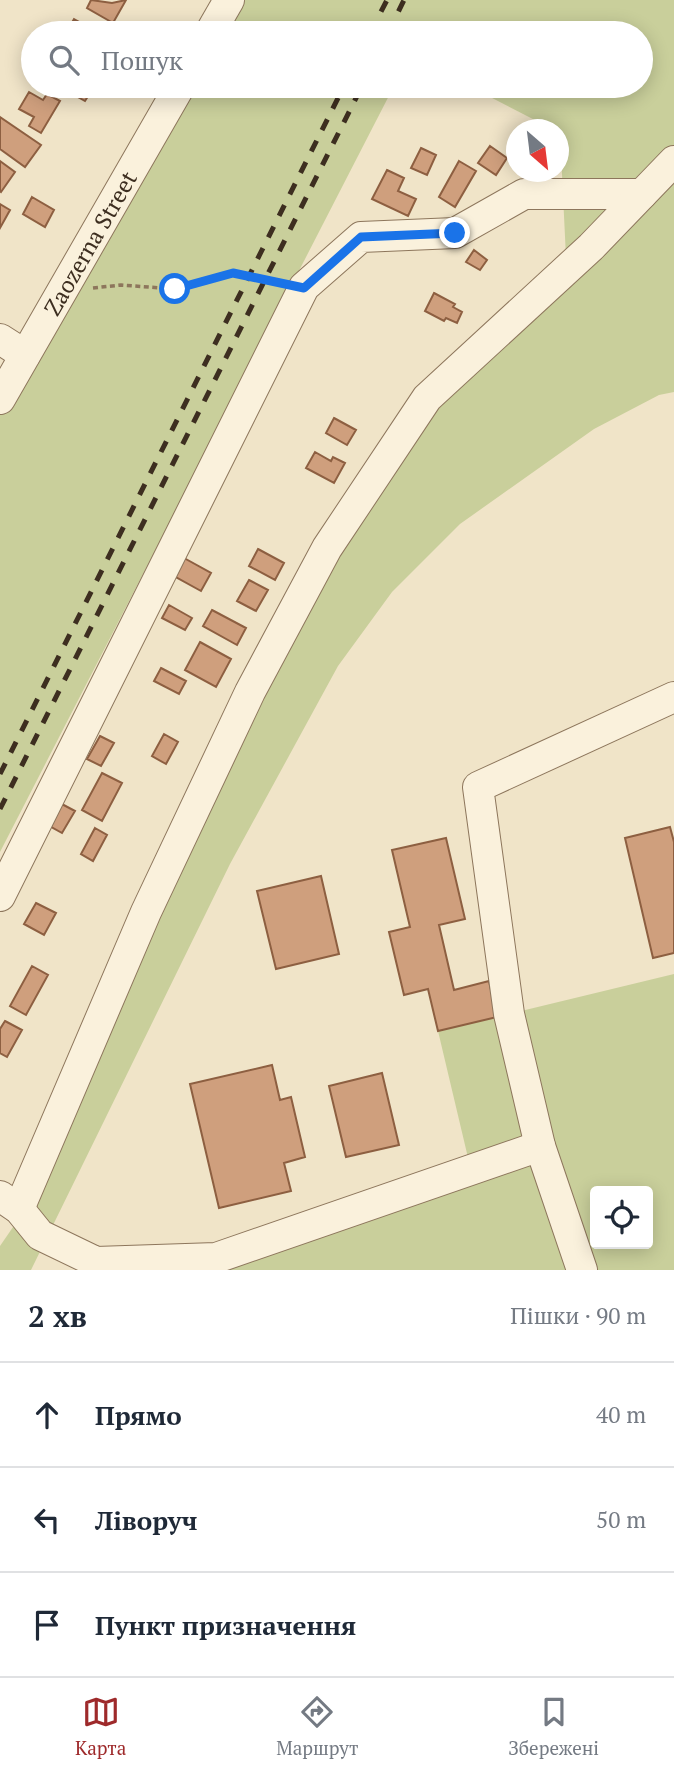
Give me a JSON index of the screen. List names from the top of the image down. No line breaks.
{"streets":{"street":["Zaozerna Street"]},"north":"bottom right","page":{"search":"Пошук","heading":["2 хв","Пішки · 90 m"],"list":[["Прямо","40 m"],["Ліворуч","50 m"],"Пункт призначення"],"nav":["Карта","Маршрут","Збережені"]}}
